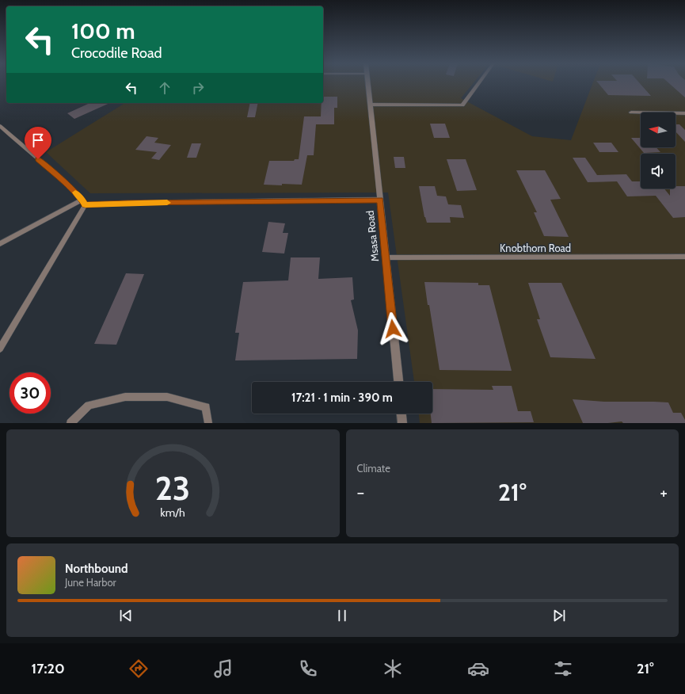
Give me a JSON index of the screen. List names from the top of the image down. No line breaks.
{"streets":{"street":["Msasa Road"],"lane":["Knobthorn Road"]},"crossings":[["Msasa Road","Knobthorn Road"]],"north":"left","page":{"turn":["100 m","Crocodile Road"],"limit":"30","trip":"17:21 · 1 min · 390 m","tile":"Climate","heat":["−","21°","+"],"song":["Northbound","June Harbor"],"tabs":["17:20","21°"],"gauge":["23","km/h"]}}
